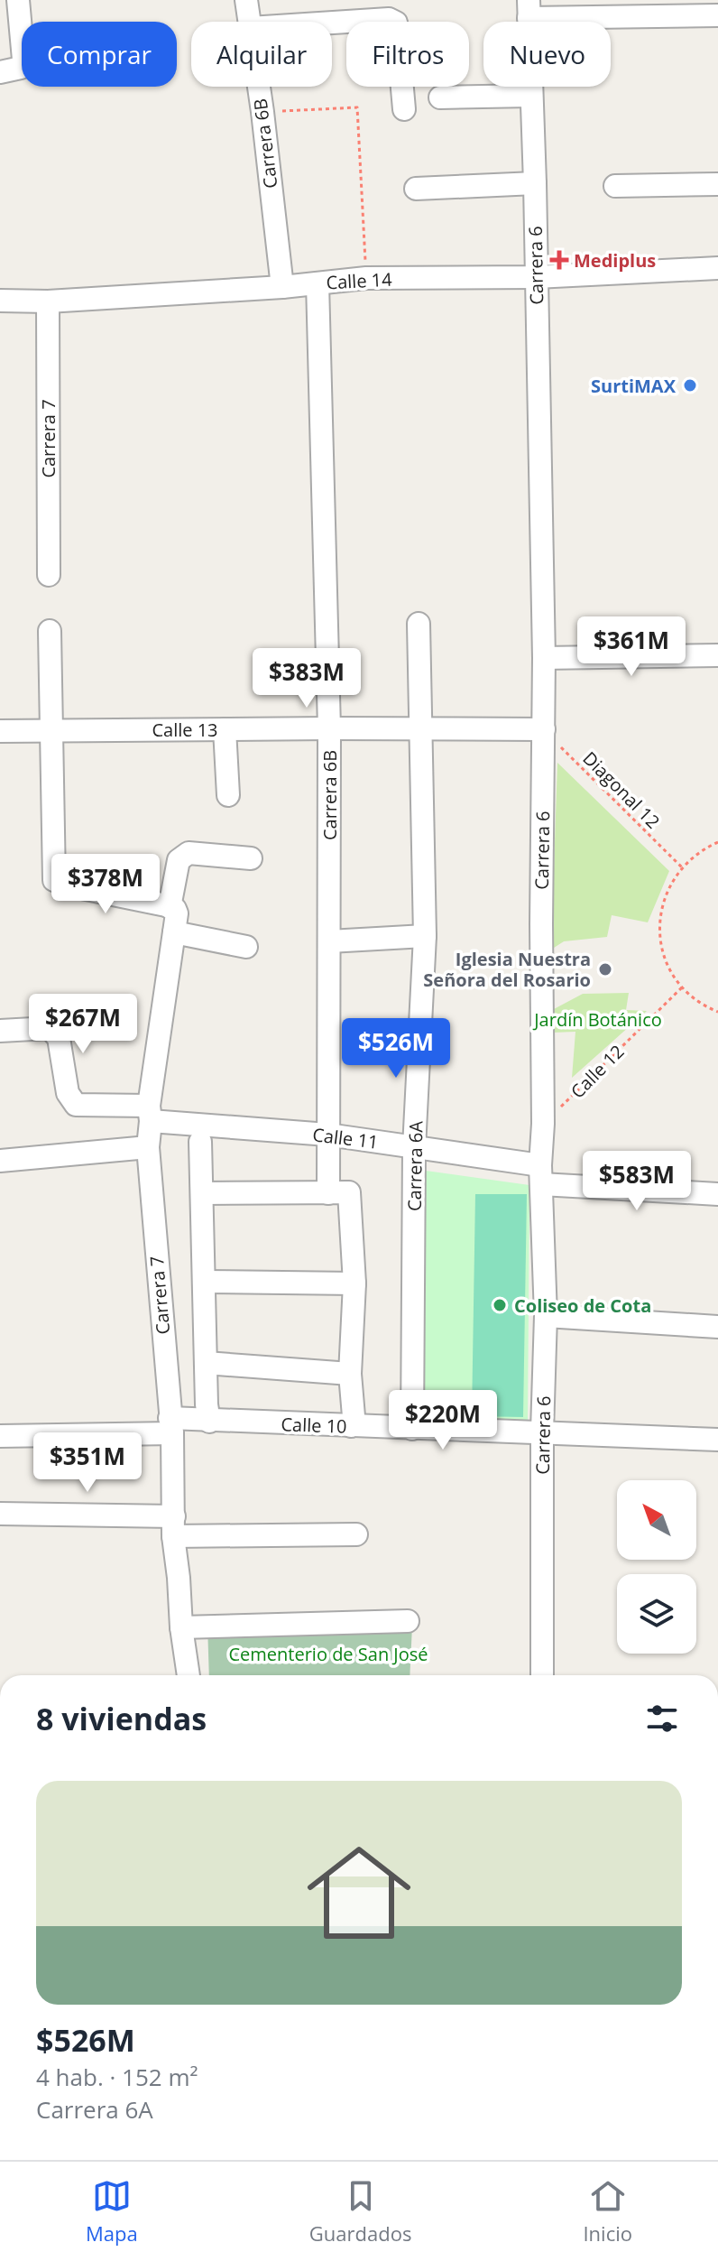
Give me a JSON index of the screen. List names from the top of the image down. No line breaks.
{"streets":{"street":["Carrera 6B","Carrera 6","Calle 14","Carrera 7","Calle 13","Calle 11","Carrera 6A","Calle 10"],"path":["Diagonal 12","Calle 12"]},"crossings":[["Carrera 6B","Calle 14"],["Carrera 6B","Calle 13"],["Carrera 6B","Calle 11"],["Carrera 6","Calle 14"],["Carrera 6","Calle 13"],["Carrera 6","Diagonal 12"],["Carrera 6","Calle 12"],["Carrera 6","Calle 11"],["Carrera 6","Calle 10"],["Calle 14","Carrera 7"],["Carrera 7","Calle 11"],["Carrera 7","Calle 10"],["Calle 13","Diagonal 12"],["Calle 13","Carrera 6A"],["Calle 11","Carrera 6A"],["Carrera 6A","Calle 10"]],"parks":["Jardín Botánico","Cementerio de San José"],"places":{"health":["Mediplus"],"other":["SurtiMAX","Iglesia Nuestra Señora del Rosario","Coliseo de Cota"]},"north":"top left","page":{"chip":["Comprar","Alquilar","Filtros","Nuevo"],"price":["$361M","$383M","$378M","$267M","$526M","$583M","$220M","$351M"],"heading":"8 viviendas","list":[{"name":"$526M","note":"4 hab. · 152 m² · Carrera 6A"}],"tabs":["Mapa","Guardados","Inicio"]}}
